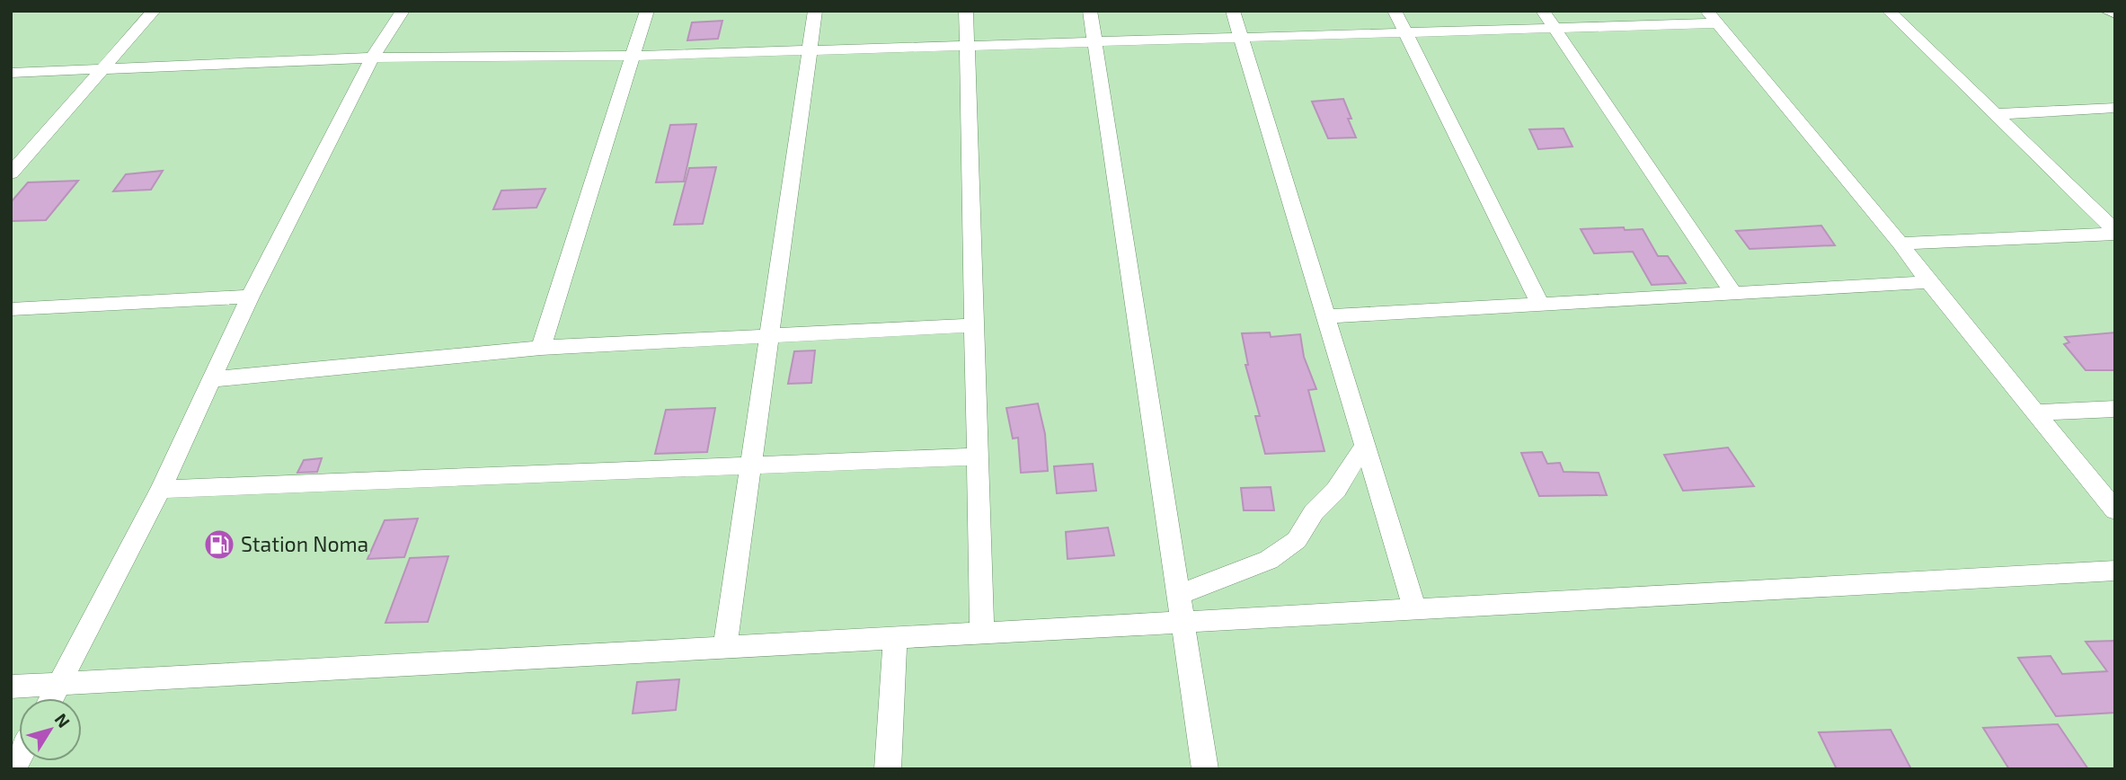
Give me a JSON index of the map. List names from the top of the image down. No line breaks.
{"places":{"fuel station":["Station Noma"]},"north":"top right"}
